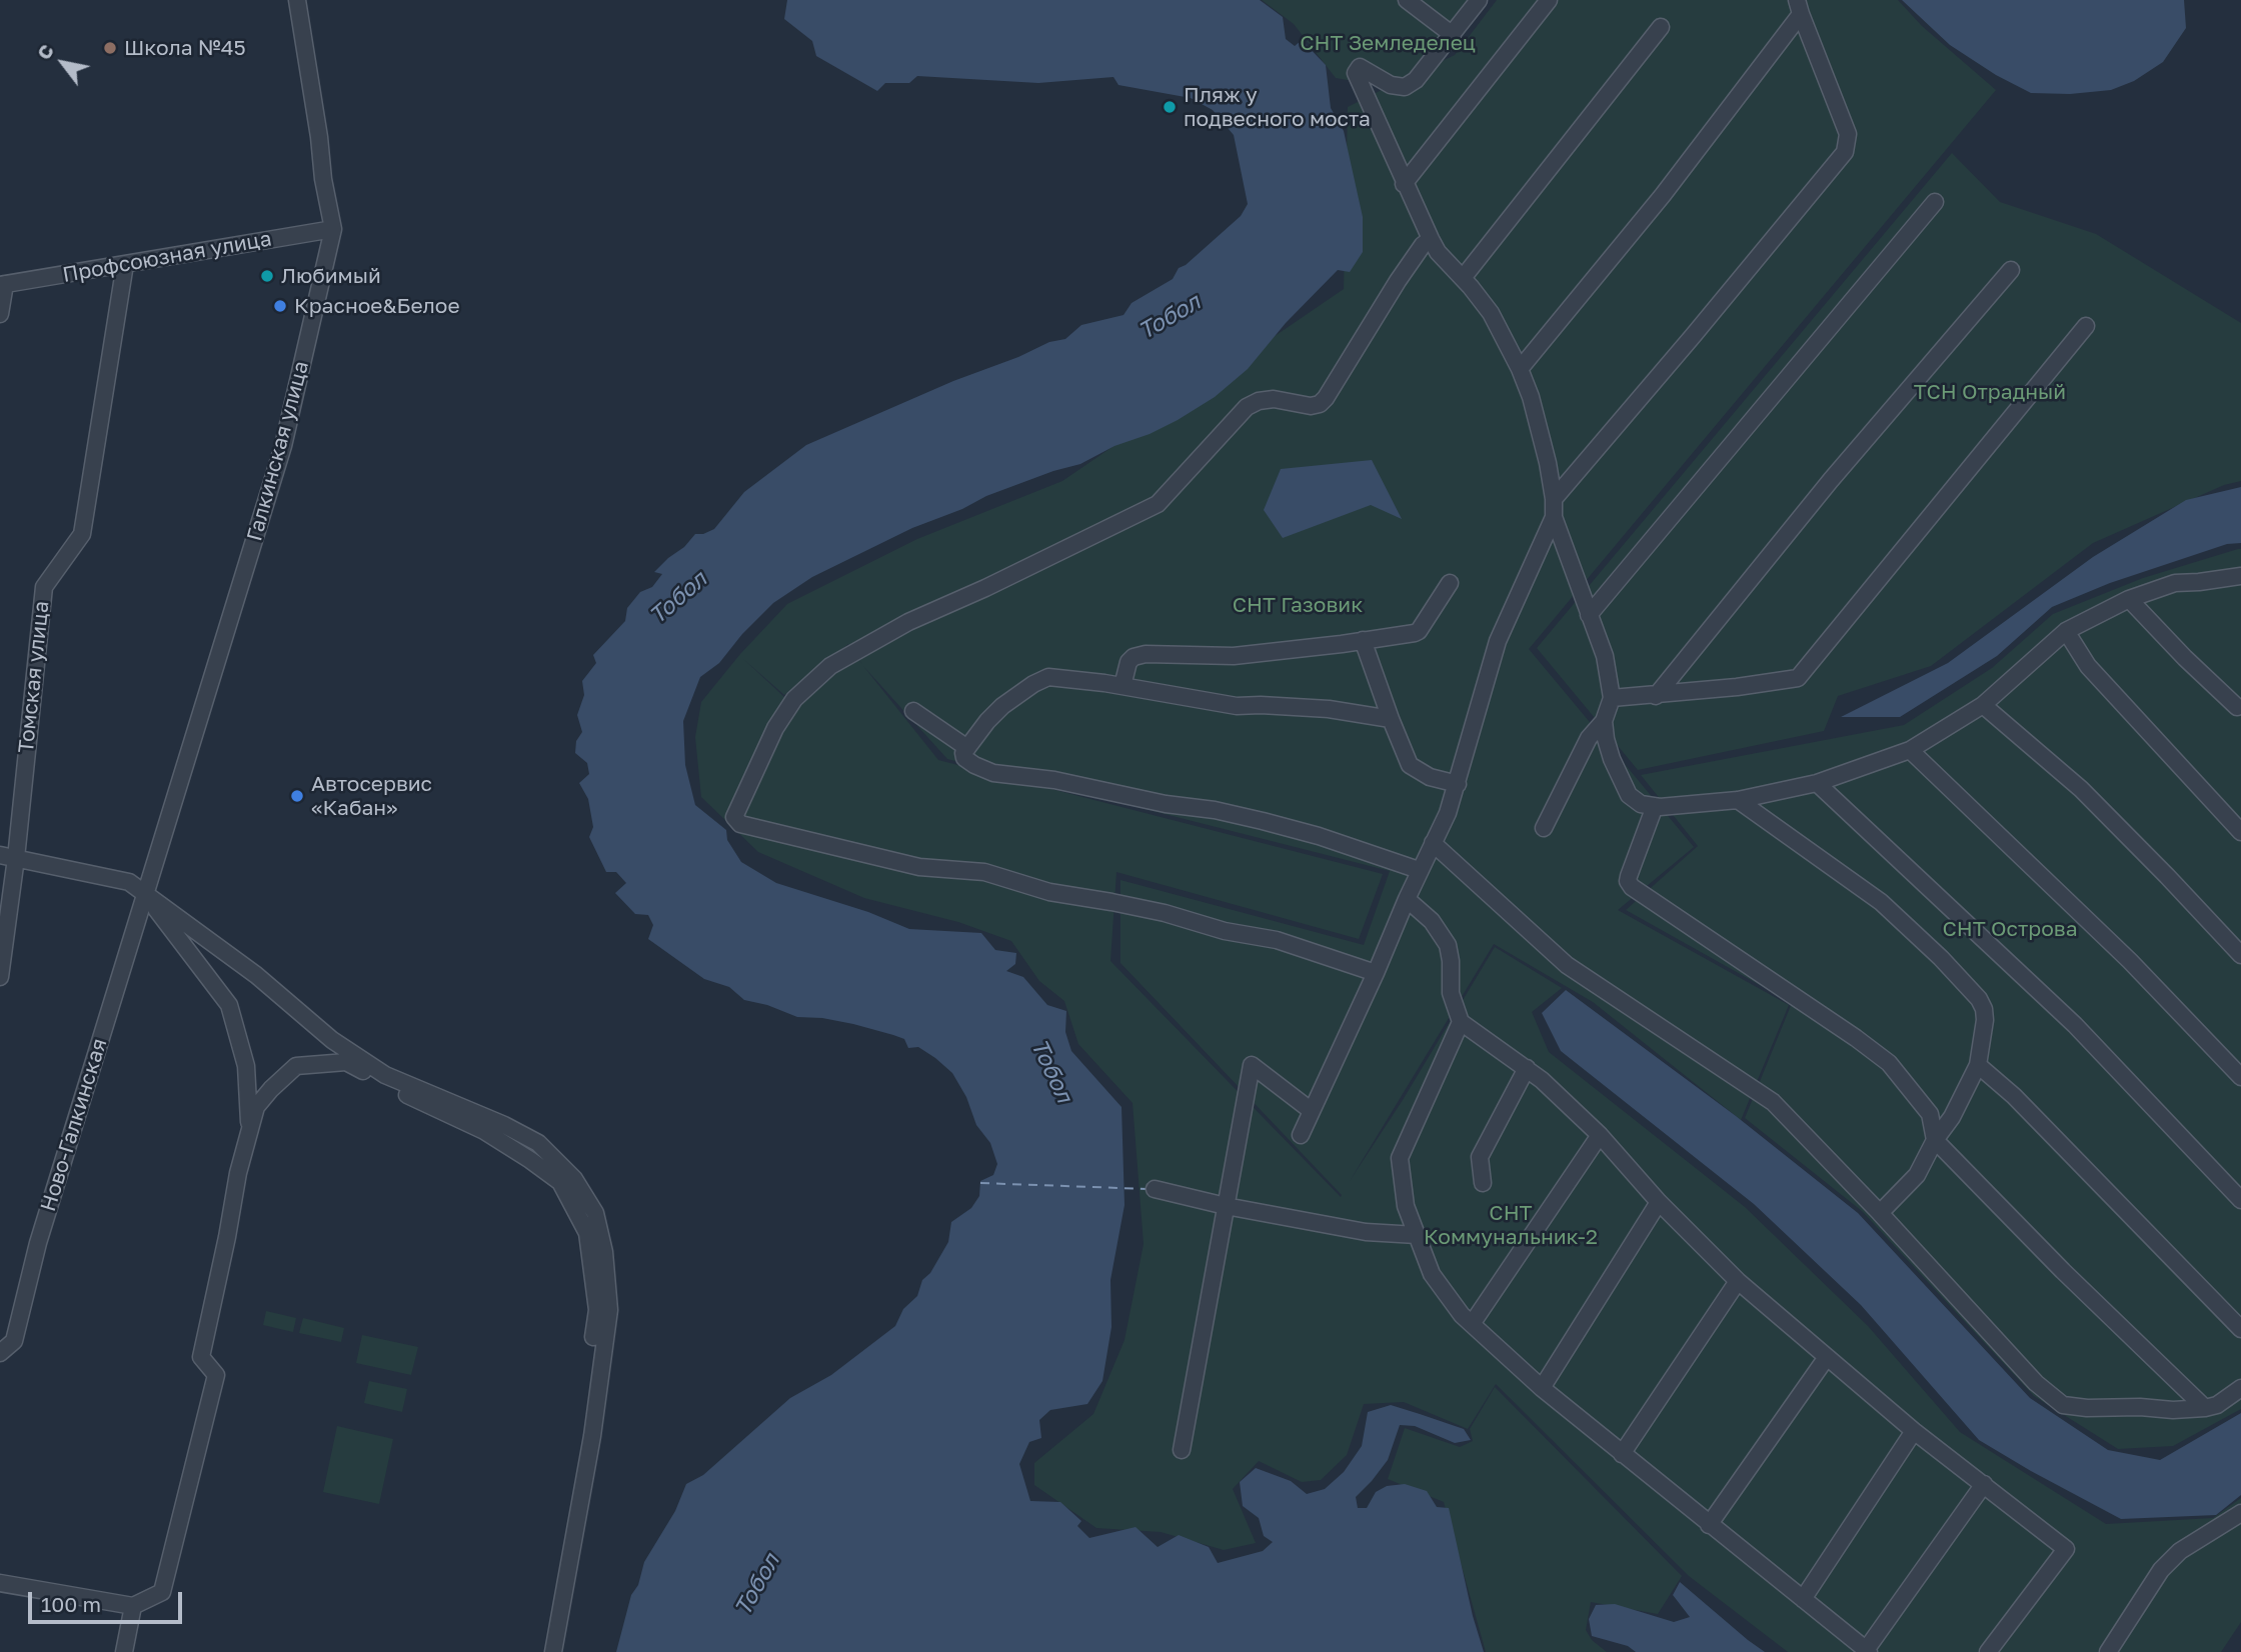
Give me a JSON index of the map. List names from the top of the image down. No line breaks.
{"streets":{"street":["Профсоюзная улица","Галкинская улица","Томская улица","Ново-Галкинская"]},"crossings":[["Профсоюзная улица","Галкинская улица"],["Профсоюзная улица","Томская улица"],["Галкинская улица","Ново-Галкинская"]],"water":["Тобол"],"parks":["СНТ Земледелец","ТСН Отрадный","СНТ Газовик","СНТ Острова","СНТ Коммунальник-2"],"places":["Школа №45","Пляж у подвесного моста","Любимый","Красное&Белое","Автосервис «Кабан»"],"scale_bar":"100 m","north":"top left"}
